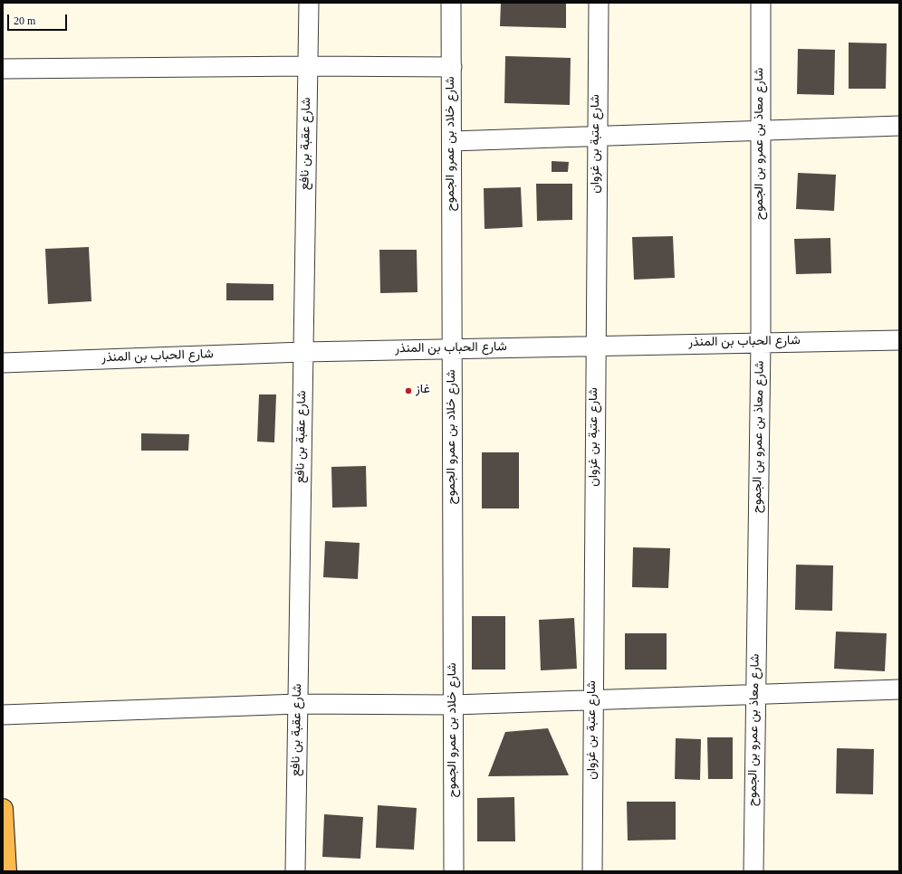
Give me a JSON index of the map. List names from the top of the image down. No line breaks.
{"streets":{"street":["شارع عقبة بن نافع","شارع خلاد بن عمرو الجموح","شارع عتبة بن غزوان","شارع معاذ بن عمرو بن الجموح","شارع الحباب بن المنذر"]},"crossings":[["شارع عقبة بن نافع","شارع الحباب بن المنذر"],["شارع خلاد بن عمرو الجموح","شارع الحباب بن المنذر"],["شارع عتبة بن غزوان","شارع الحباب بن المنذر"],["شارع معاذ بن عمرو بن الجموح","شارع الحباب بن المنذر"]],"places":["غاز"],"scale_bar":"20 m"}
